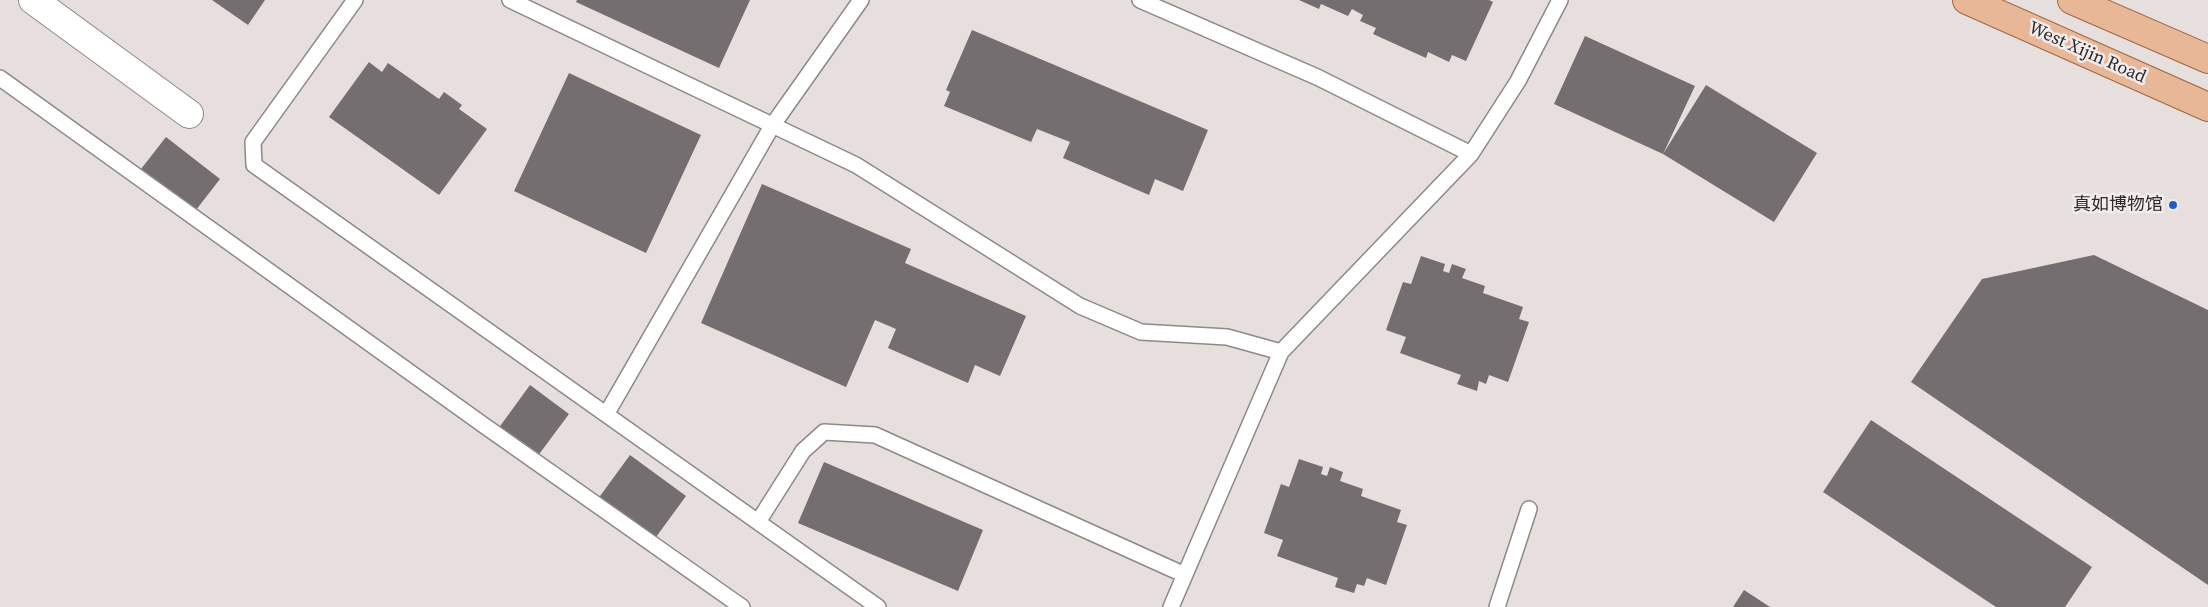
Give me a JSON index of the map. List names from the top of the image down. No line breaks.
{"streets":{"main road":["West Xijin Road"]},"places":["真如博物馆"]}
